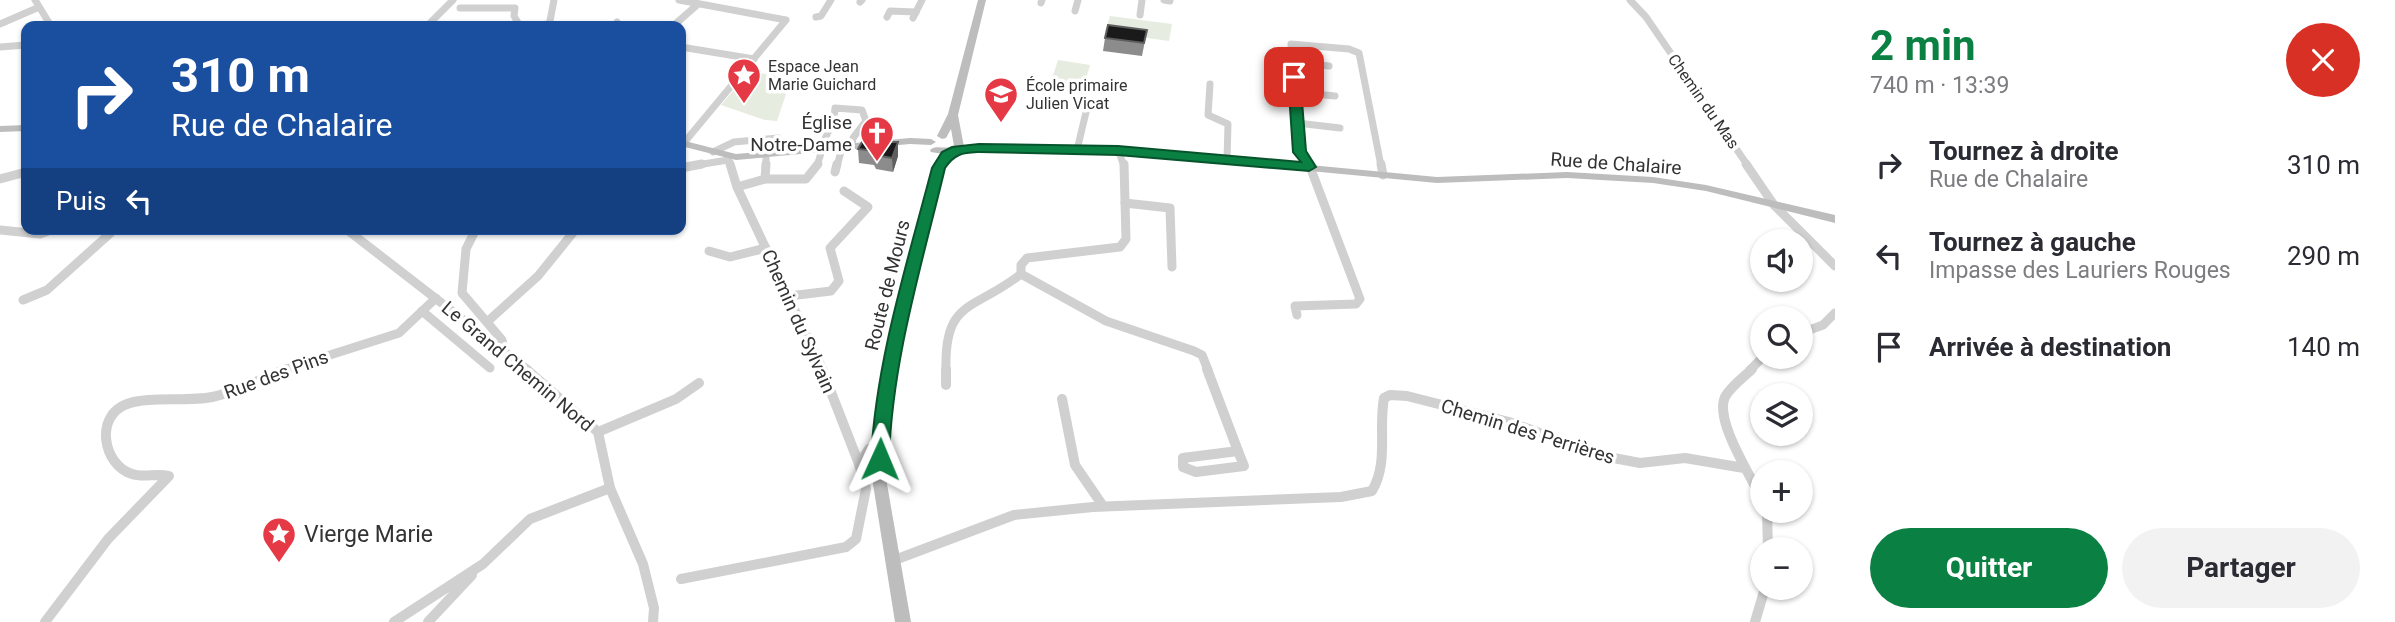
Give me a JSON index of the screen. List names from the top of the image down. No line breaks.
{"streets":{"street":["Chemin du Mas","Rue de Chalaire","Route de Mours","Chemin du Sylvain","Le Grand Chemin Nord","Rue des Pins","Chemin des Perrières"]},"crossings":[["Chemin du Mas","Rue de Chalaire"],["Rue de Chalaire","Route de Mours"],["Route de Mours","Chemin des Perrières"],["Le Grand Chemin Nord","Rue des Pins"]],"places":{"place":["Espace Jean Marie Guichard","Vierge Marie"],"school or university":["École primaire Julien Vicat"],"church":["Église Notre-Dame"]},"page":{"heading":["2 min","740 m · 13:39"],"turn":["310 m","Rue de Chalaire"],"list":[{"name":"Tournez à droite","note":"Rue de Chalaire","value":"310 m"},{"name":"Tournez à gauche","note":"Impasse des Lauriers Rouges","value":"290 m"},{"name":"Arrivée à destination","value":"140 m"}],"then":"Puis","map_buttons":["+","−"],"buttons":["Quitter","Partager"]}}
